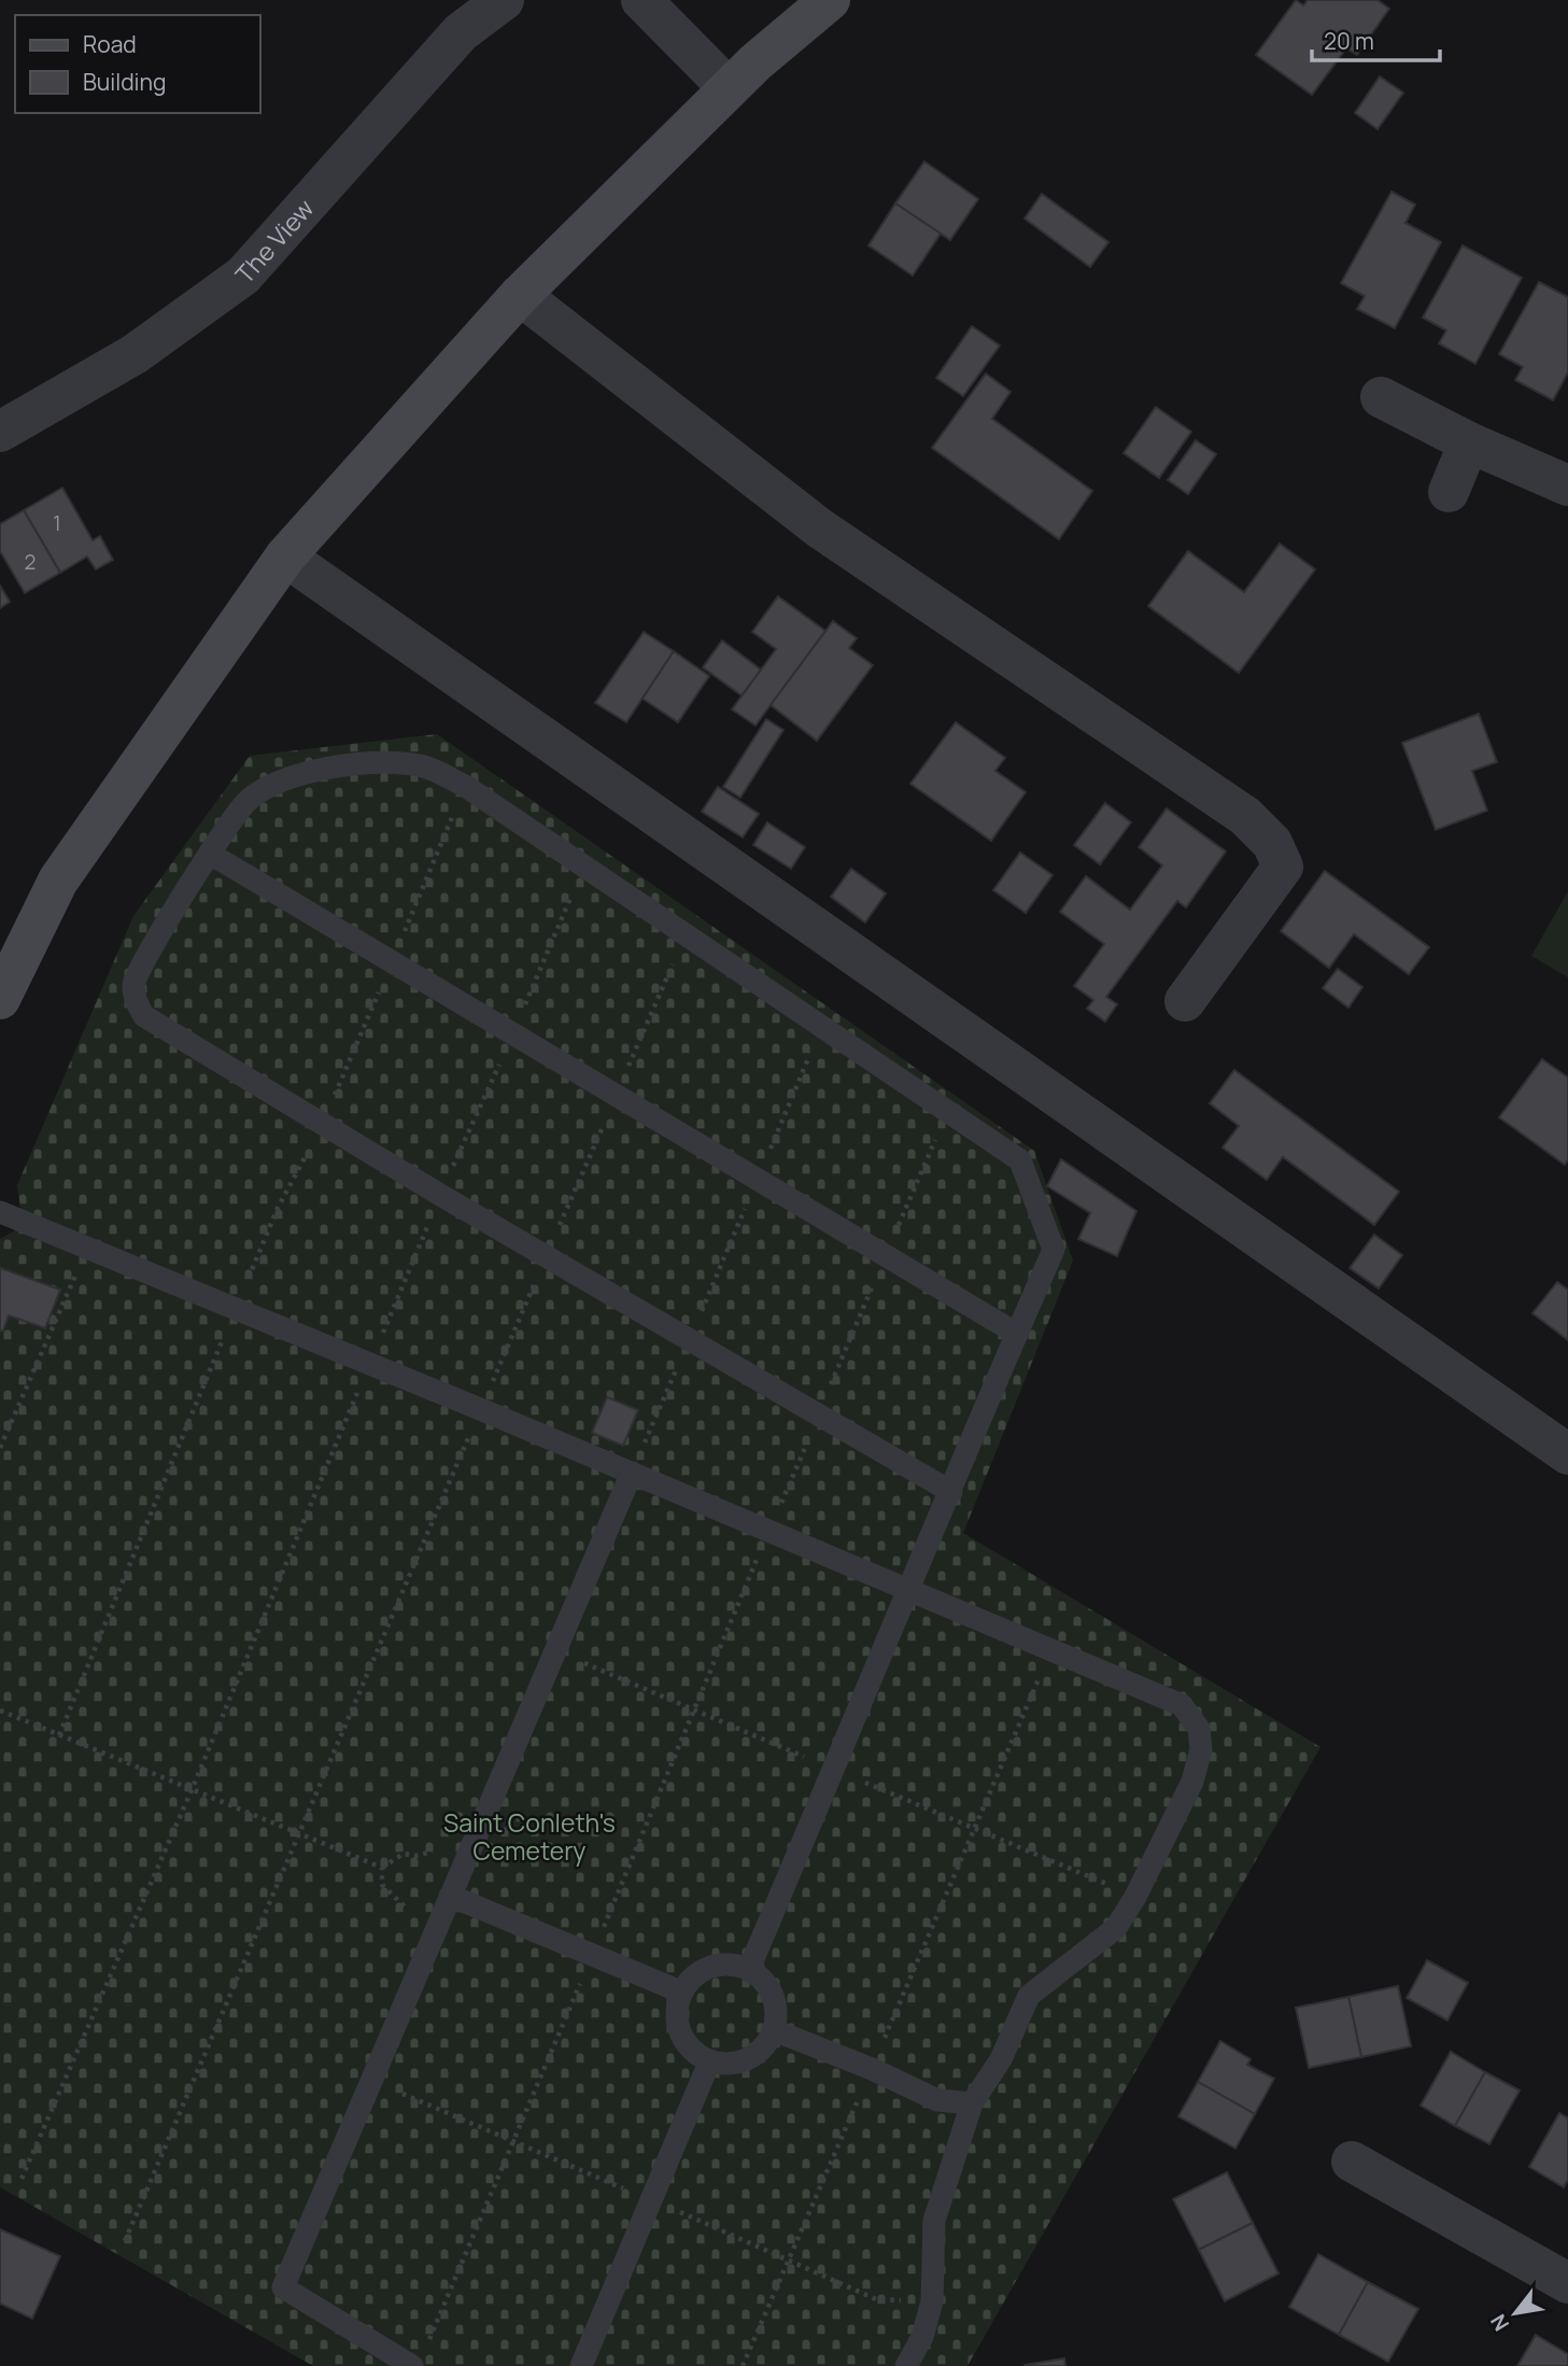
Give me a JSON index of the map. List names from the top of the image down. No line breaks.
{"streets":{"street":["The View"]},"parks":["Saint Conleth's Cemetery"],"house_numbers":["1","2"],"legend":["Road","Building"],"scale_bar":"20 m","north":"bottom left"}
